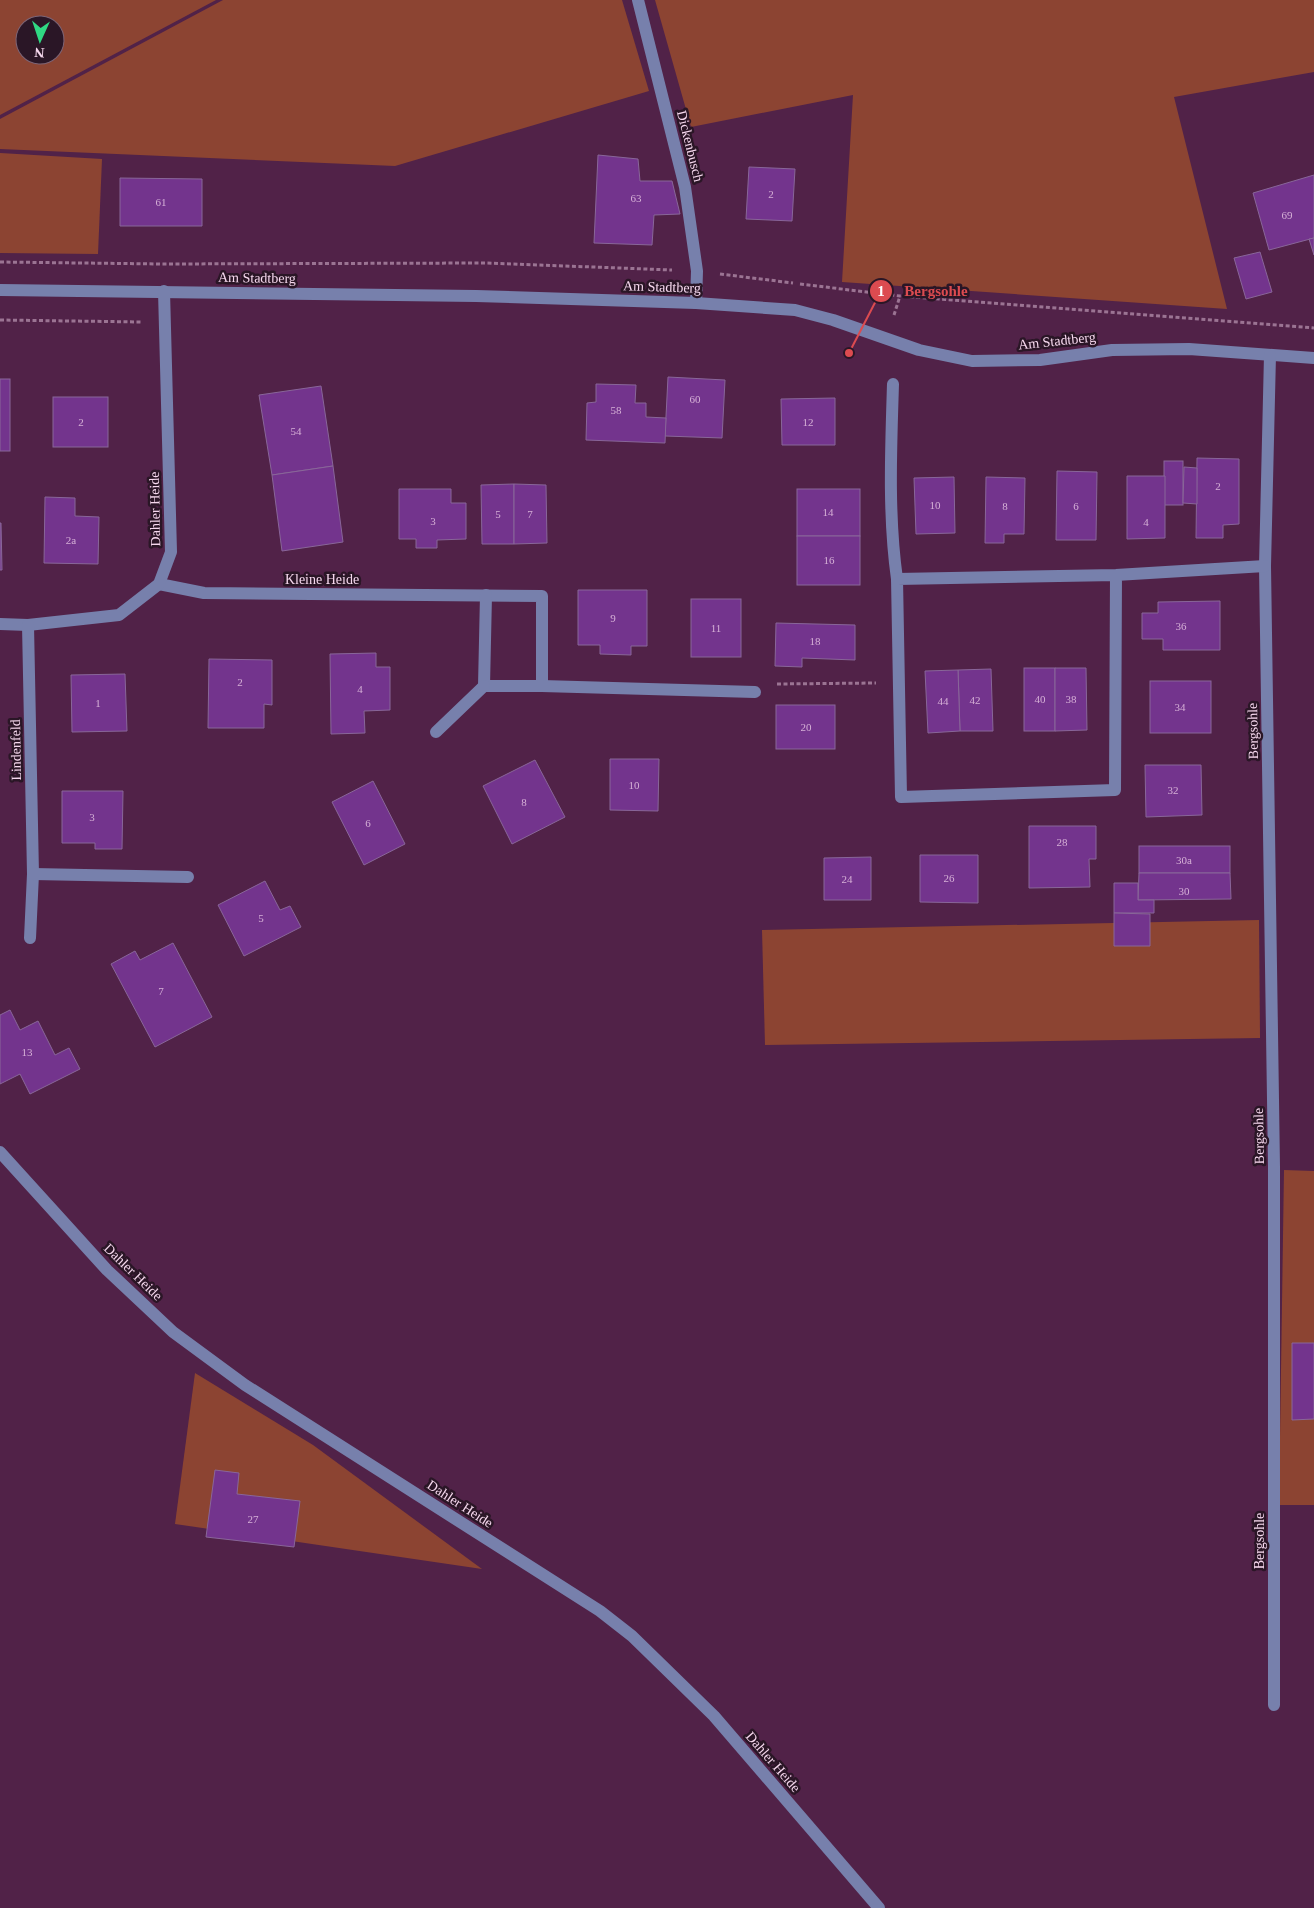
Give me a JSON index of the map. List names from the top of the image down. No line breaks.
{"streets":{"street":["Dickenbusch","Am Stadtberg","Dahler Heide","Kleine Heide","Bergsohle","Lindenfeld"]},"crossings":[["Dickenbusch","Am Stadtberg"],["Am Stadtberg","Dahler Heide"],["Am Stadtberg","Bergsohle"],["Dahler Heide","Kleine Heide"]],"places":["Bergsohle"],"house_numbers":["2","63","61","69","60","58","2","12","54","2","10","8","6","14","5","7","3","4","2a","16","9","36","11","18","2","4","40","38","42","44","1","34","20","10","32","8","3","6","28","30a","26","24","30","5","7","13","27"],"north":"bottom"}
